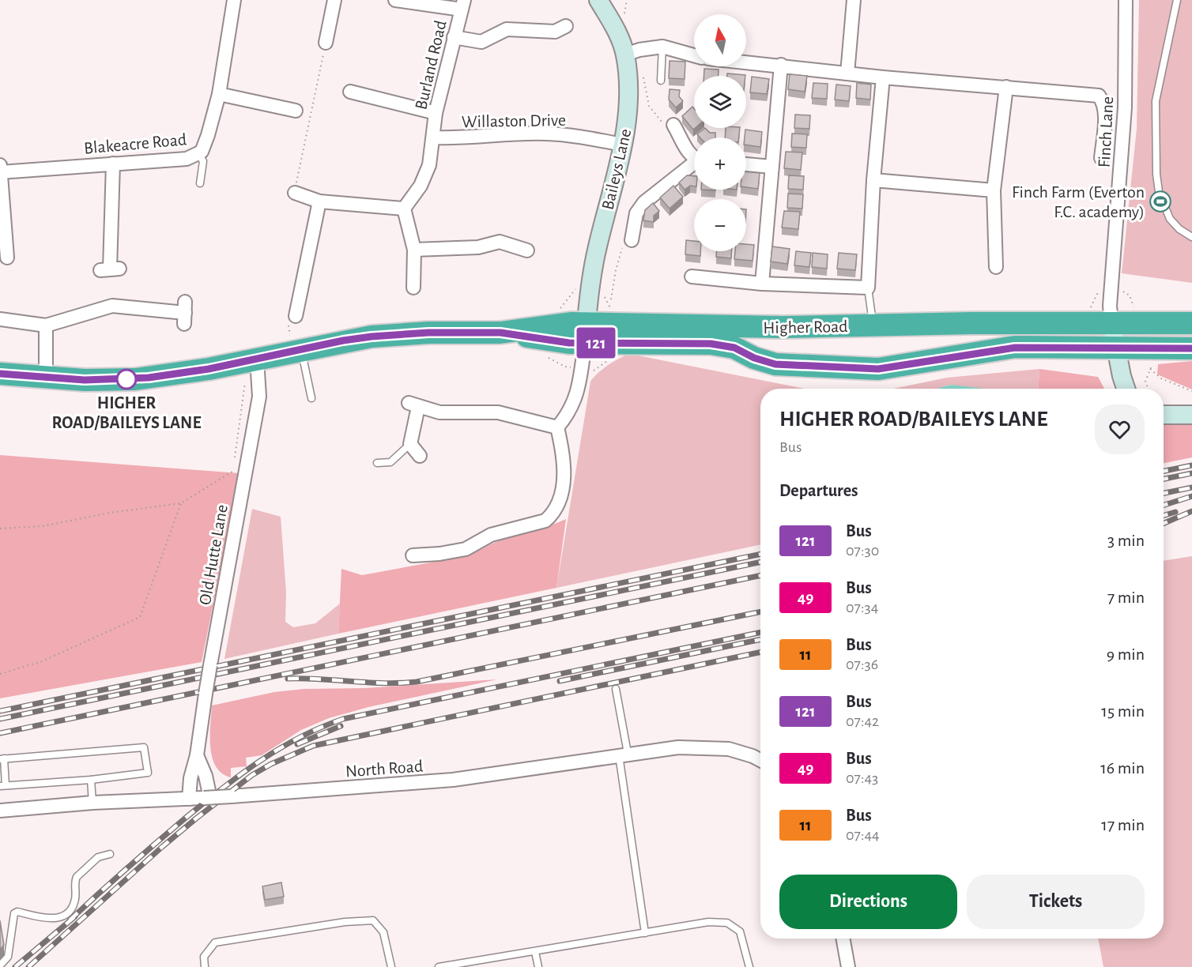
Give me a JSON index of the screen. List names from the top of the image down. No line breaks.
{"streets":{"highway":["Higher Road"],"street":["Burland Road","Willaston Drive","Finch Lane","Blakeacre Road","Baileys Lane","Old Hutte Lane","North Road"]},"crossings":[["Burland Road","Willaston Drive"],["Willaston Drive","Baileys Lane"],["Finch Lane","Higher Road"],["Baileys Lane","Higher Road"],["Higher Road","Old Hutte Lane"],["Old Hutte Lane","North Road"]],"places":{"sports":["Finch Farm (Everton F.C. academy)"],"other":["HIGHER ROAD/BAILEYS LANE"]},"lines":["bus line 121"],"north":"top","page":{"on_map":"121","map_buttons":["+","−"],"heading":[["HIGHER ROAD/BAILEYS LANE","Bus"],"Departures"],"list":[{"mark":"121","name":"Bus","note":"07:30","value":"3 min"},{"mark":"49","name":"Bus","note":"07:34","value":"7 min"},{"mark":"11","name":"Bus","note":"07:36","value":"9 min"},{"mark":"121","name":"Bus","note":"07:42","value":"15 min"},{"mark":"49","name":"Bus","note":"07:43","value":"16 min"},{"mark":"11","name":"Bus","note":"07:44","value":"17 min"}],"buttons":["Directions","Tickets"]}}
